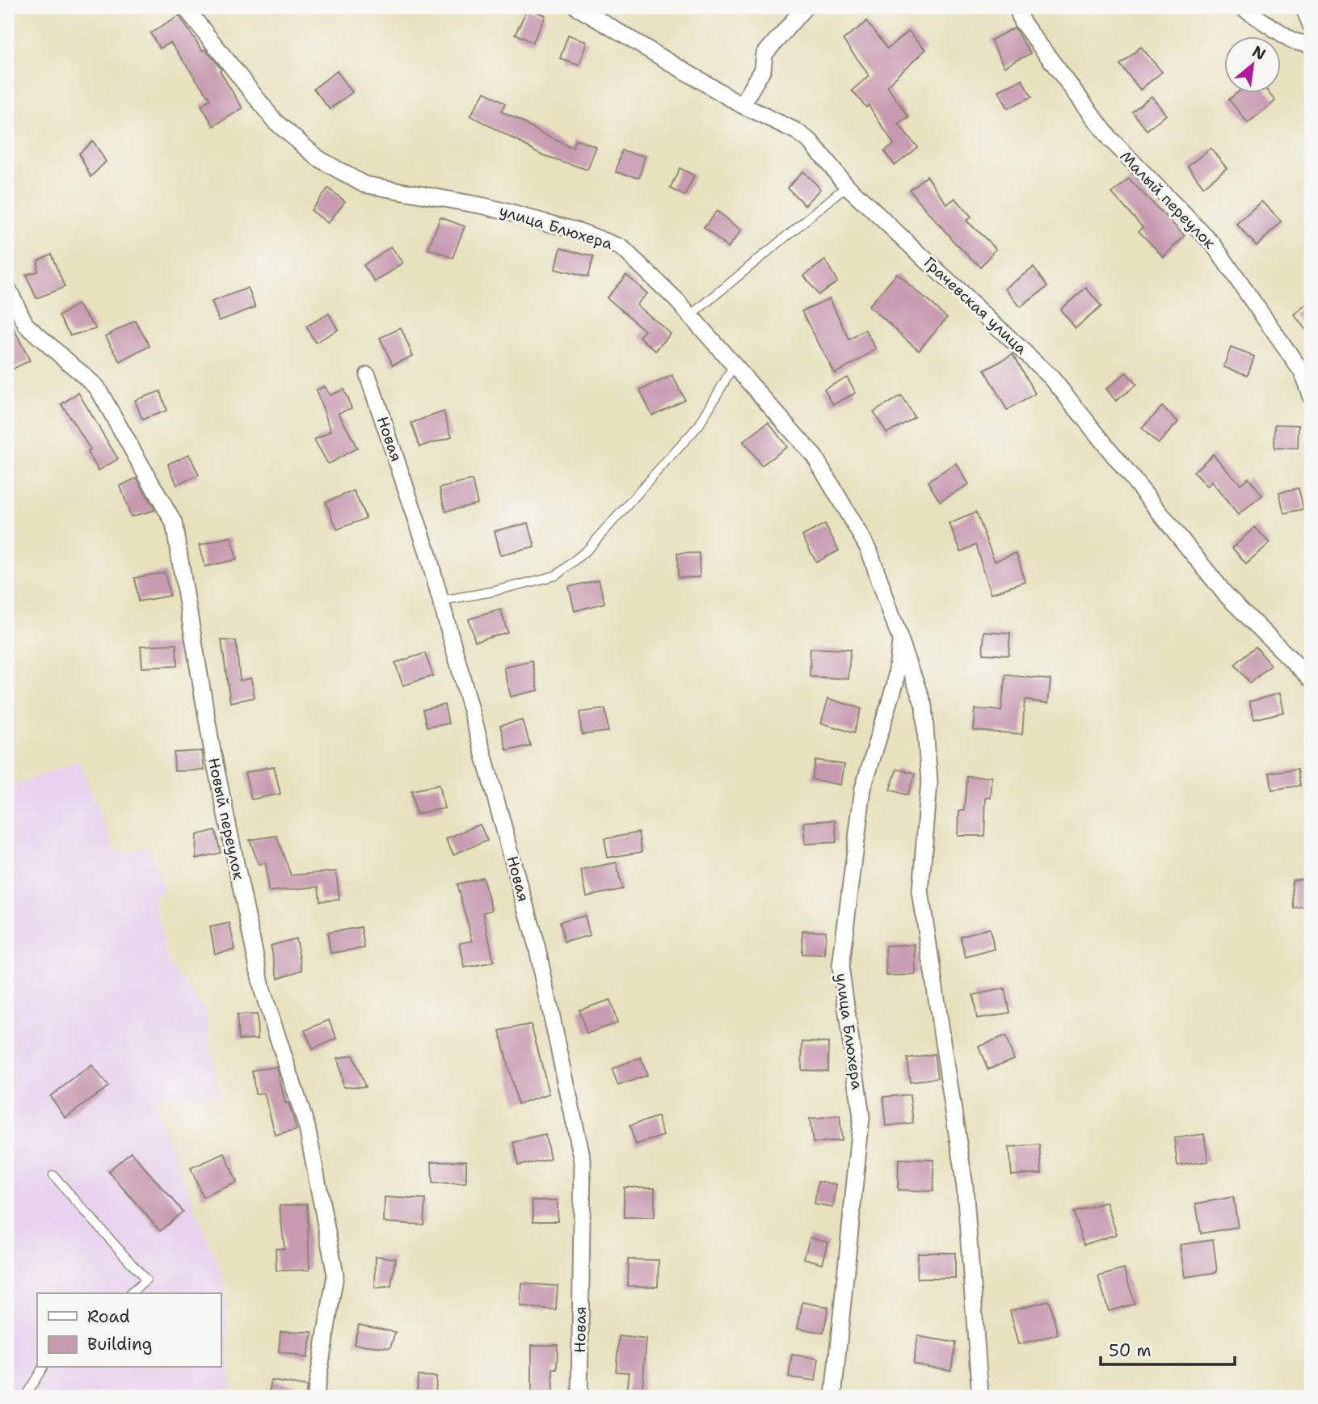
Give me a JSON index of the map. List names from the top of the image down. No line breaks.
{"streets":{"street":["Малый переулок","улица Блюхера","Грачевская улица","Новая","Новый переулок"]},"legend":["Road","Building"],"scale_bar":"50 m","north":"top right"}
